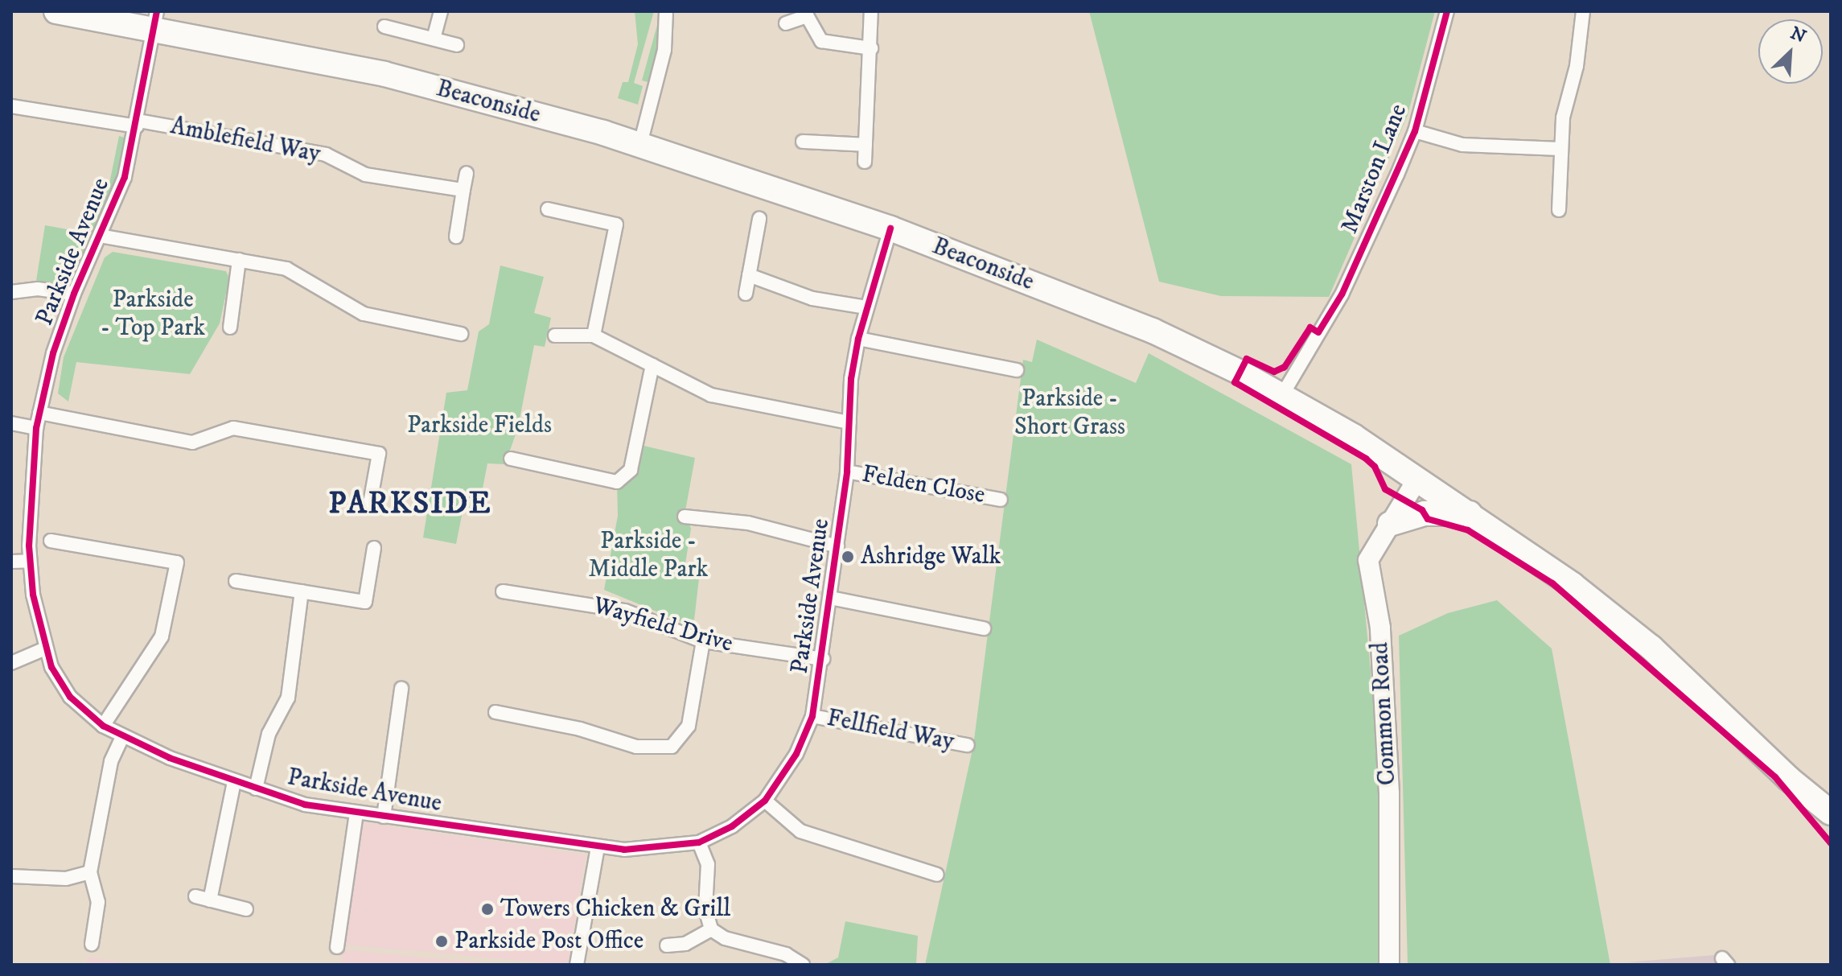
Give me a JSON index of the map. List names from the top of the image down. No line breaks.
{"streets":{"highway":["Beaconside"],"street":["Amblefield Way","Marston Lane","Parkside Avenue","Felden Close","Wayfield Drive","Common Road","Fellfield Way"]},"crossings":[["Beaconside","Marston Lane"],["Beaconside","Parkside Avenue"],["Beaconside","Common Road"],["Amblefield Way","Parkside Avenue"],["Parkside Avenue","Felden Close"],["Parkside Avenue","Wayfield Drive"],["Parkside Avenue","Fellfield Way"]],"districts":["PARKSIDE"],"parks":["Parkside - Top Park","Parkside - Short Grass","Parkside Fields","Parkside - Middle Park"],"places":["Ashridge Walk","Towers Chicken & Grill","Parkside Post Office"],"north":"top right"}
